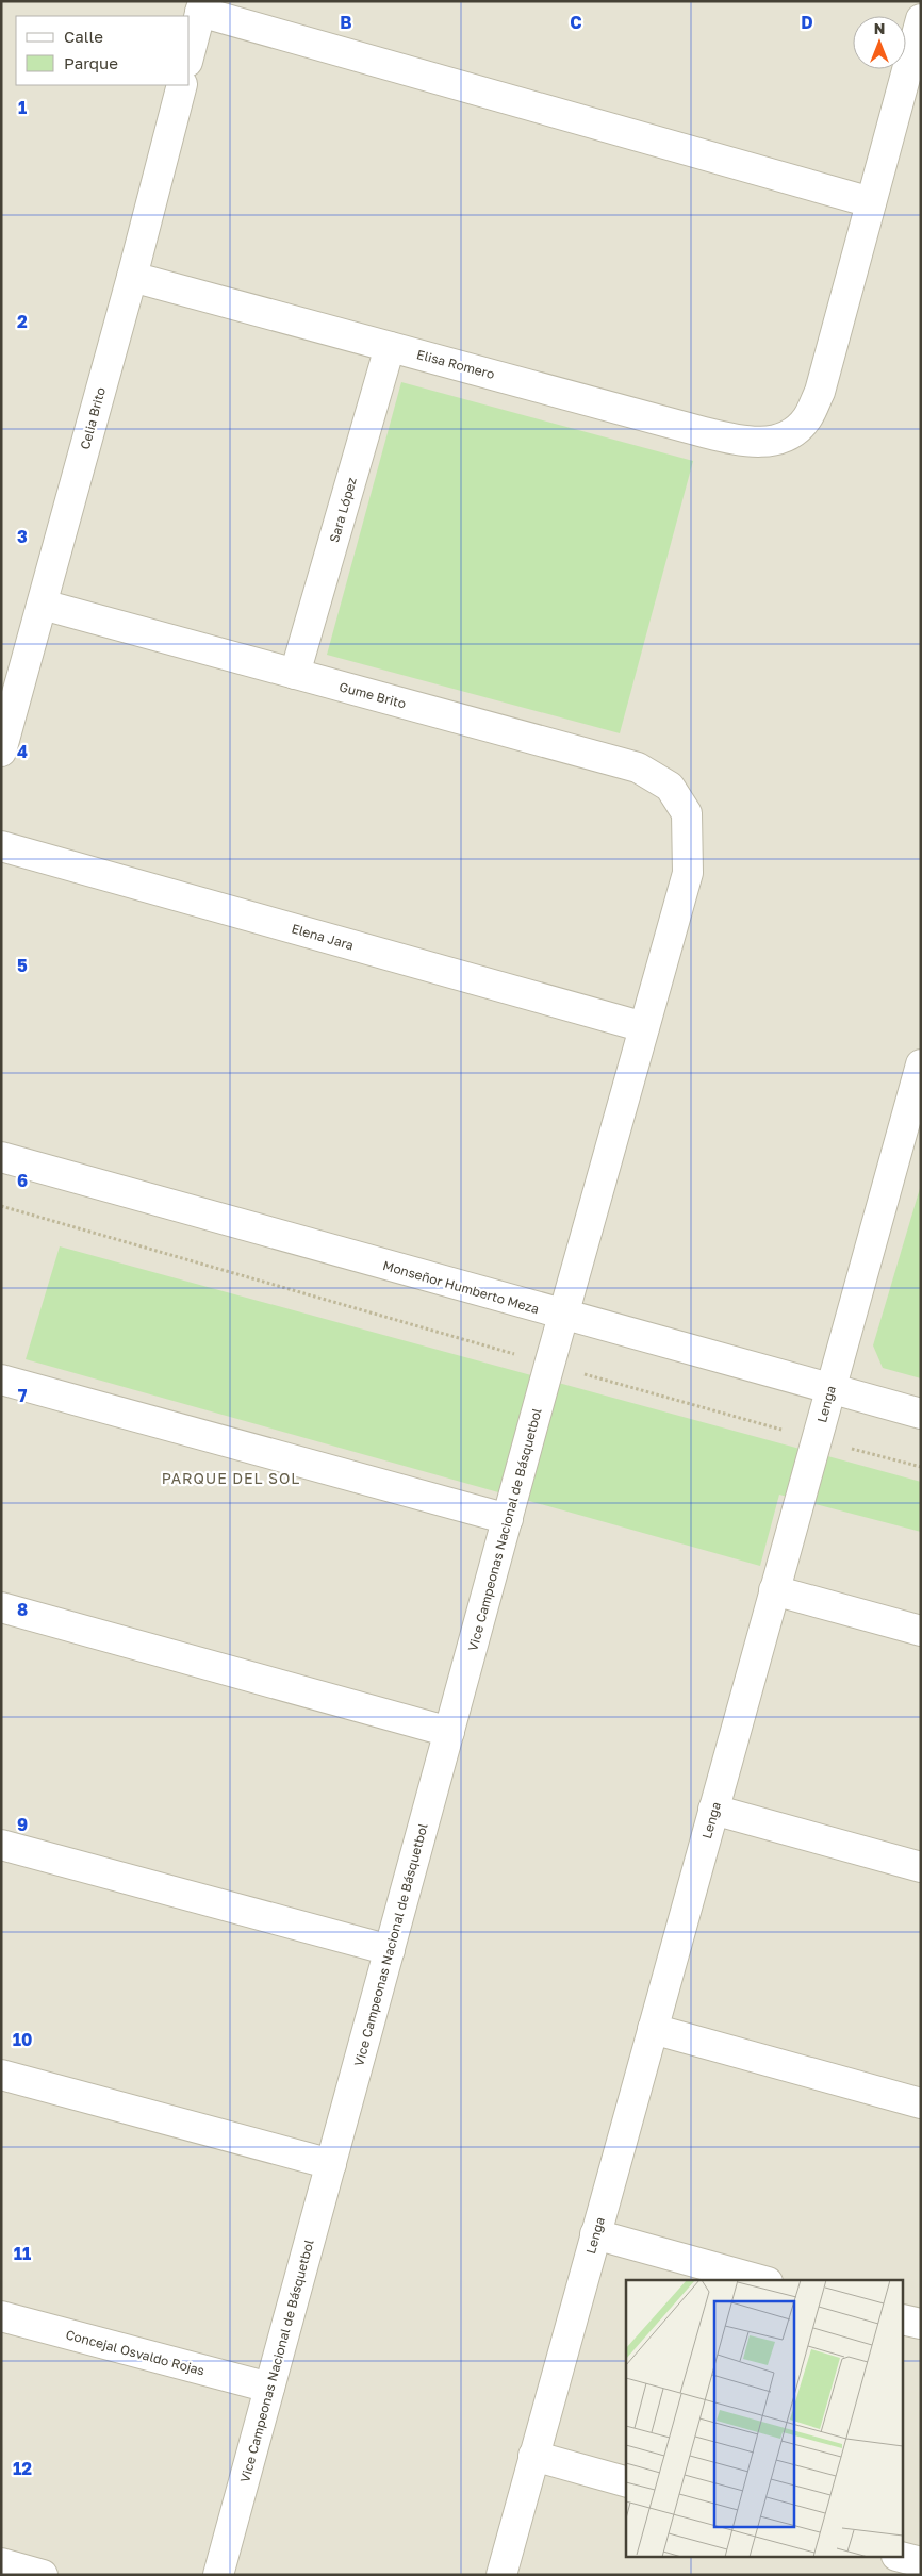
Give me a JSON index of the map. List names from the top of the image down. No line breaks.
{"streets":{"street":["Elisa Romero","Celia Brito","Sara López","Gume Brito","Elena Jara","Monseñor Humberto Meza","Lenga","Vice Campeonas Nacional de Básquetbol","Concejal Osvaldo Rojas"]},"crossings":[["Elisa Romero","Celia Brito"],["Elisa Romero","Sara López"],["Celia Brito","Gume Brito"],["Sara López","Gume Brito"],["Gume Brito","Vice Campeonas Nacional de Básquetbol"],["Elena Jara","Vice Campeonas Nacional de Básquetbol"],["Monseñor Humberto Meza","Lenga"],["Monseñor Humberto Meza","Vice Campeonas Nacional de Básquetbol"],["Vice Campeonas Nacional de Básquetbol","Concejal Osvaldo Rojas"]],"districts":["PARQUE DEL SOL"],"legend":["Calle","Parque"],"north":"top","grid":{"columns":["B","C","D"],"rows":["1","2","3","4","5","6","7","8","9","10","11","12"]}}
